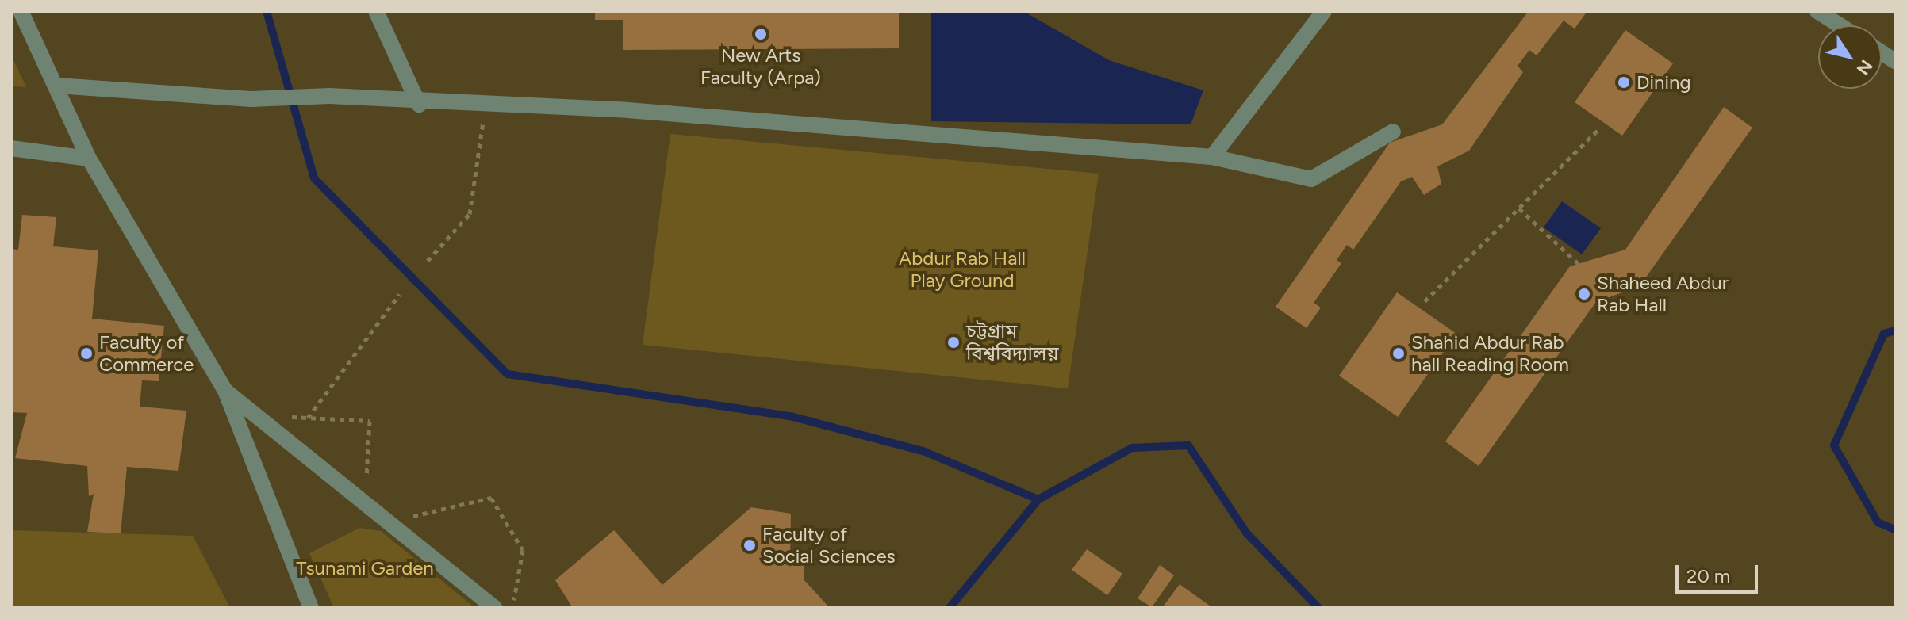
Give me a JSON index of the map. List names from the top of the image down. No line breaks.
{"parks":["Abdur Rab Hall Play Ground","Tsunami Garden"],"places":["New Arts Faculty (Arpa)","Dining","Shaheed Abdur Rab Hall","চট্টগ্রাম বিশ্ববিদ্যালয়","Faculty of Commerce","Shahid Abdur Rab hall Reading Room","Faculty of Social Sciences"],"scale_bar":"20 m","north":"bottom right"}
